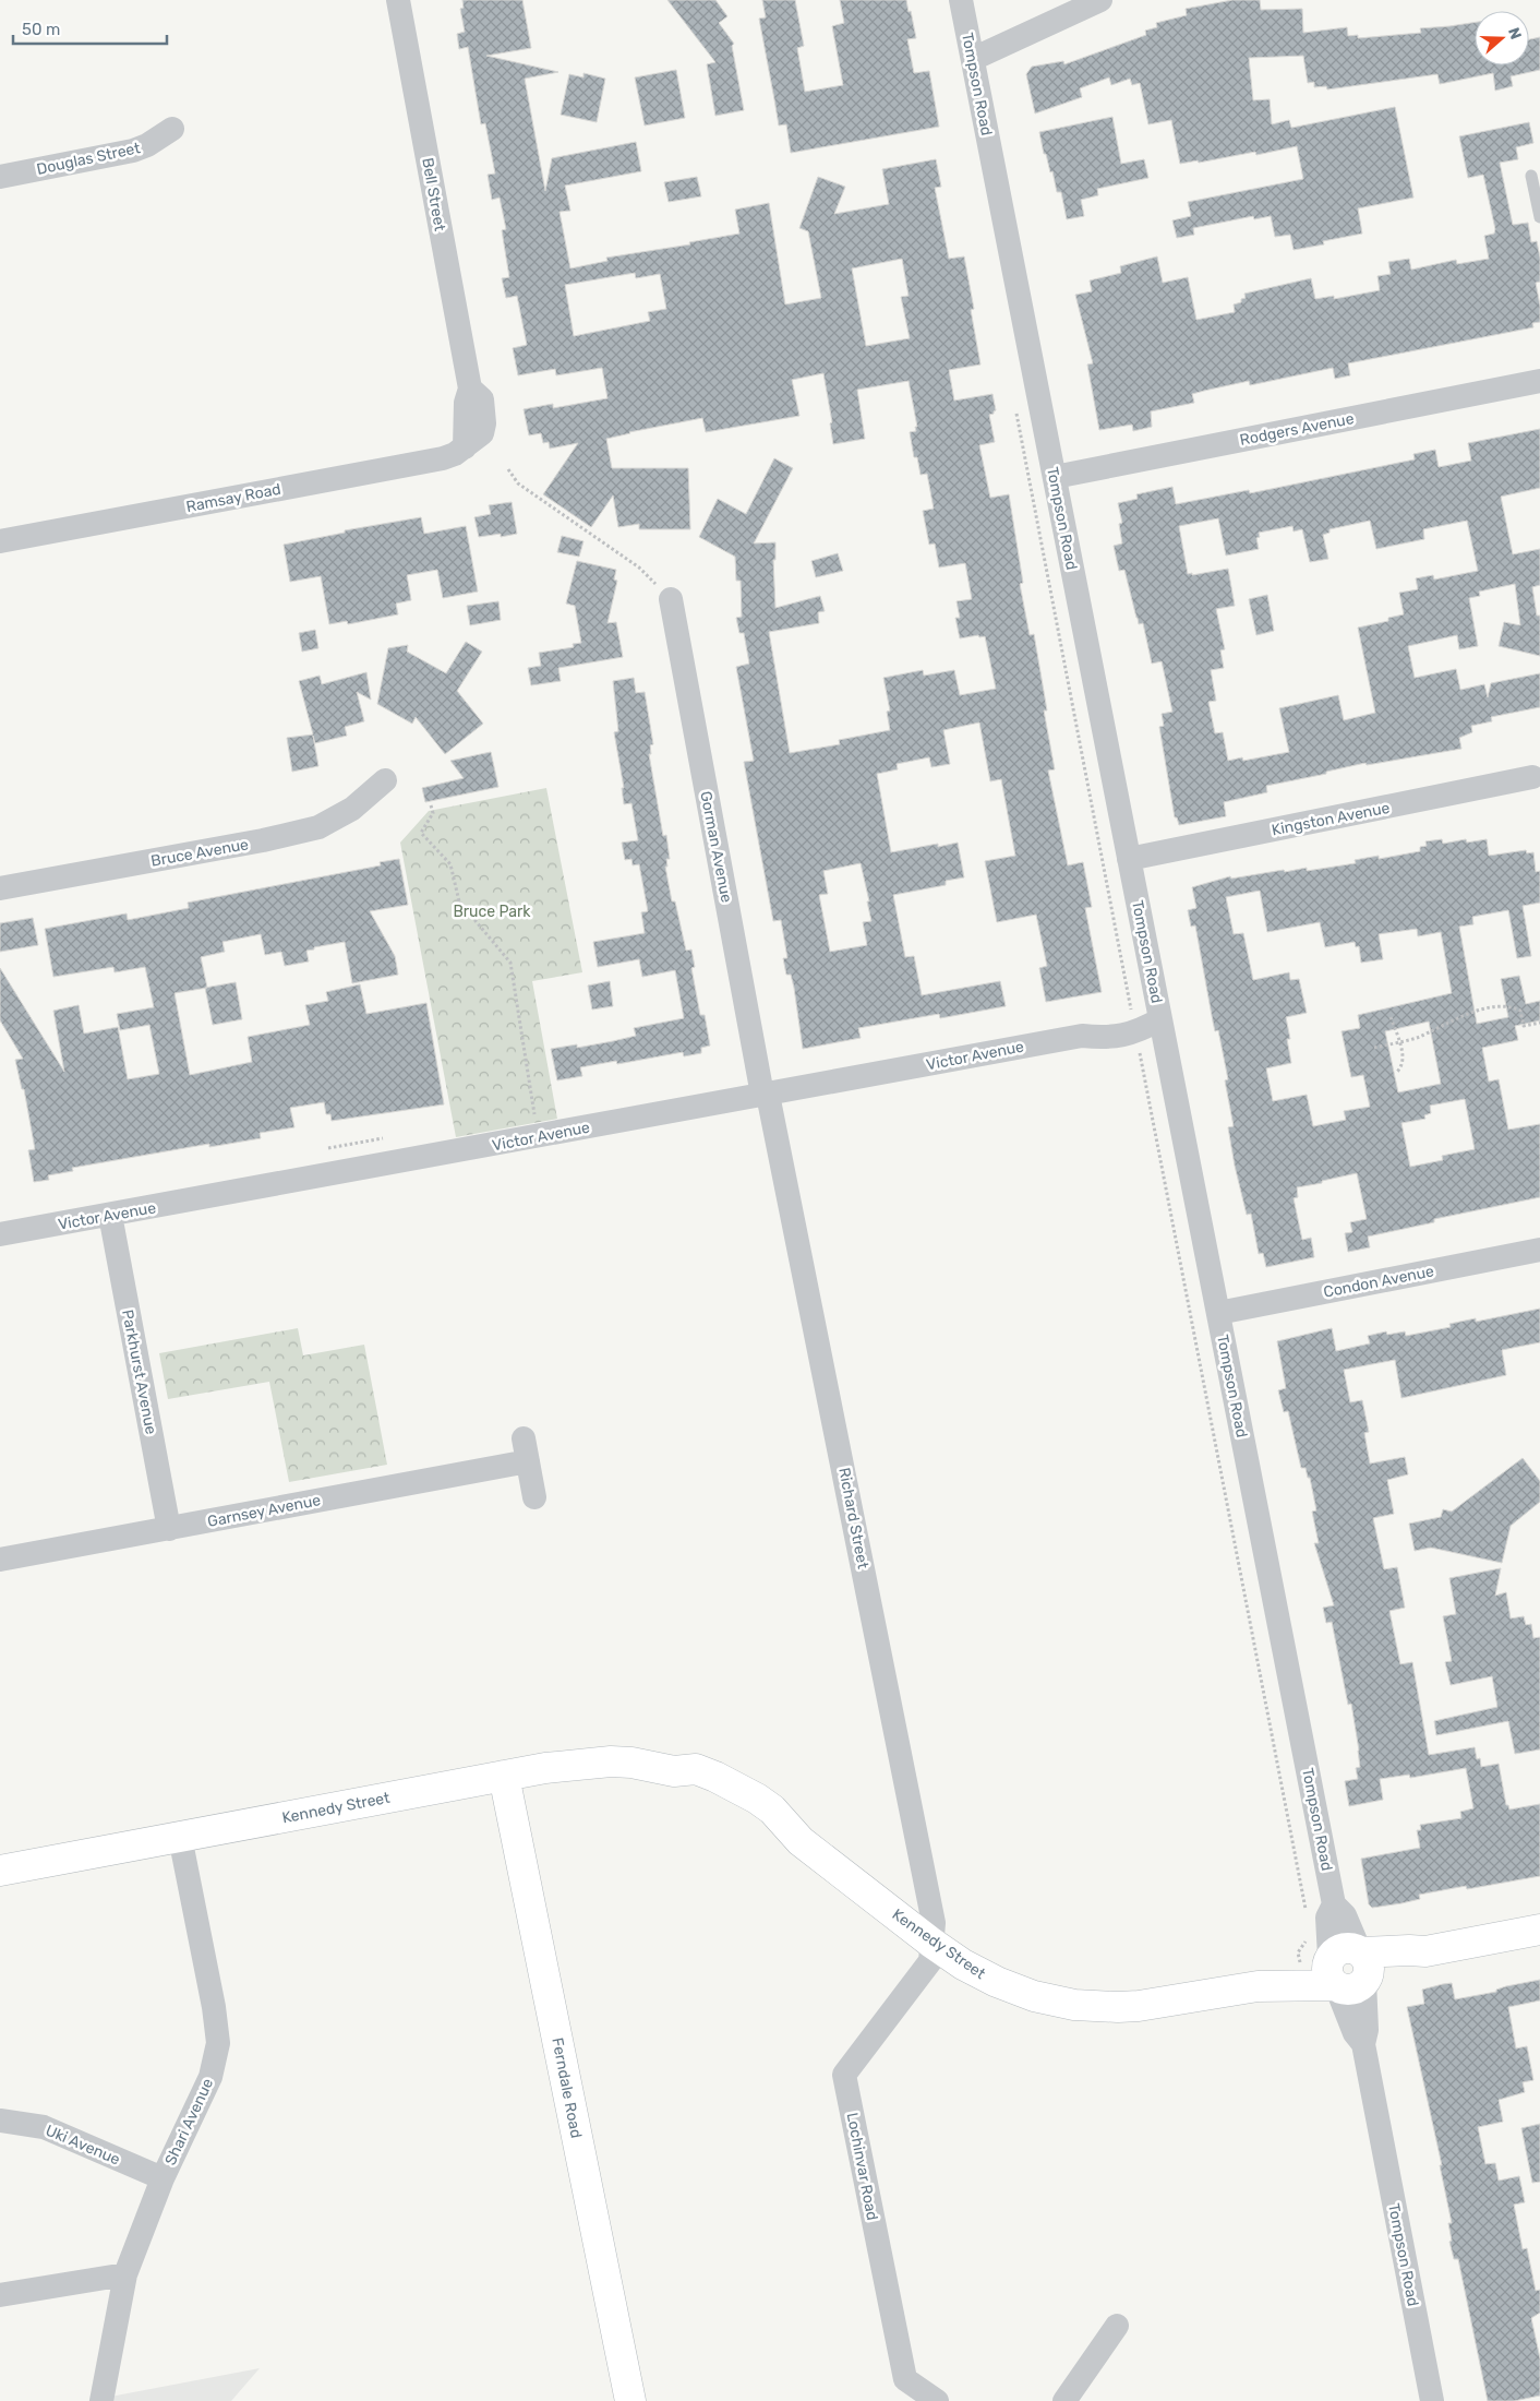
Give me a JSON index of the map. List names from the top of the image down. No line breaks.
{"streets":{"street":["Tompson Road","Douglas Street","Bell Street","Rodgers Avenue","Ramsay Road","Kingston Avenue","Gorman Avenue","Bruce Avenue","Victor Avenue","Condon Avenue","Parkhurst Avenue","Garnsey Avenue","Richard Street","Kennedy Street","Ferndale Road","Shari Avenue","Uki Avenue","Lochinvar Road"]},"crossings":[["Tompson Road","Rodgers Avenue"],["Tompson Road","Kingston Avenue"],["Tompson Road","Victor Avenue"],["Tompson Road","Condon Avenue"],["Tompson Road","Kennedy Street"],["Bell Street","Ramsay Road"],["Gorman Avenue","Victor Avenue"],["Gorman Avenue","Richard Street"],["Victor Avenue","Parkhurst Avenue"],["Victor Avenue","Richard Street"],["Parkhurst Avenue","Garnsey Avenue"],["Richard Street","Kennedy Street"],["Richard Street","Lochinvar Road"],["Kennedy Street","Ferndale Road"],["Kennedy Street","Shari Avenue"],["Kennedy Street","Lochinvar Road"],["Shari Avenue","Uki Avenue"]],"parks":["Bruce Park"],"scale_bar":"50 m","north":"right"}
